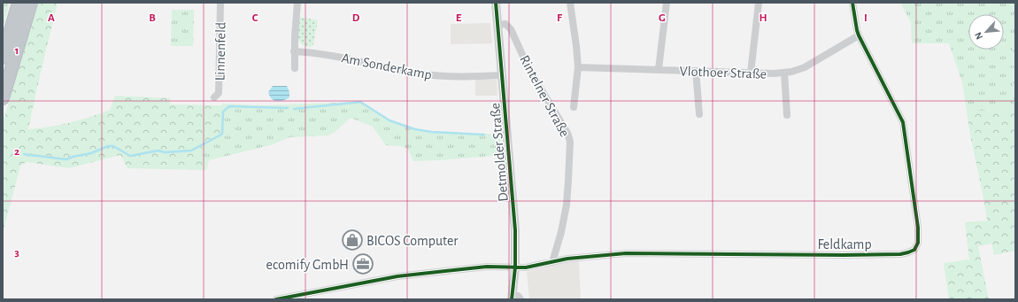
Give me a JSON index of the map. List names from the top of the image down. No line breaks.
{"streets":{"street":["Linnenfeld","Am Sonderkamp","Vlothoer Straße","Rintelner Straße","Detmolder Straße","Feldkamp"]},"crossings":[["Am Sonderkamp","Detmolder Straße"],["Vlothoer Straße","Rintelner Straße"],["Vlothoer Straße","Feldkamp"],["Rintelner Straße","Detmolder Straße"],["Rintelner Straße","Feldkamp"],["Detmolder Straße","Feldkamp"]],"places":{"shop":["BICOS Computer"],"office":["ecomify GmbH"]},"north":"bottom left","grid":{"columns":["A","B","C","D","E","F","G","H","I"],"rows":["1","2","3"]}}
